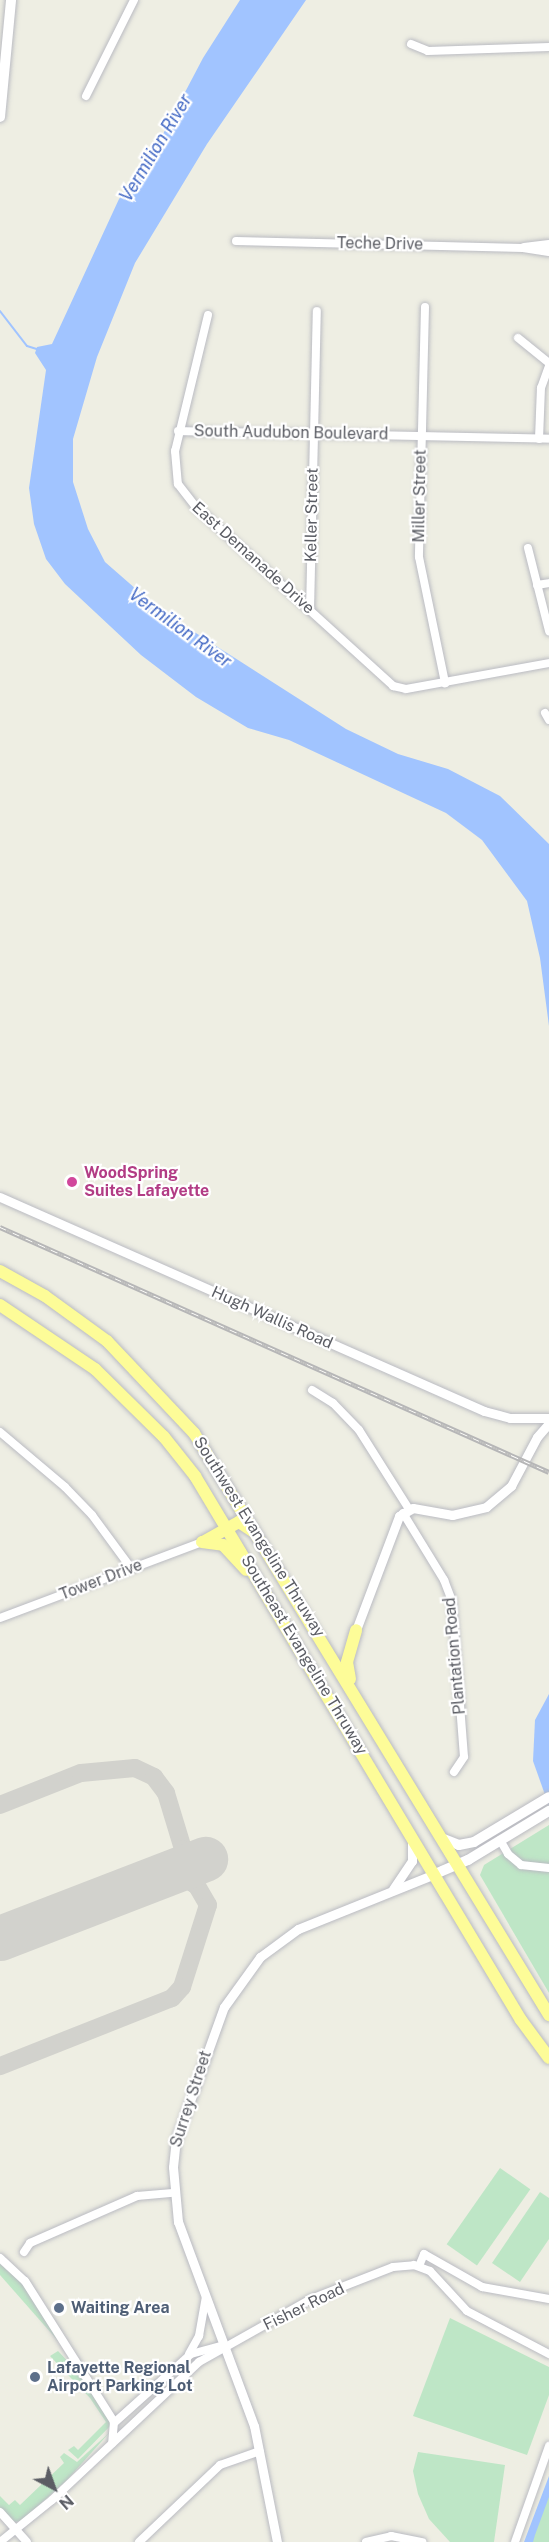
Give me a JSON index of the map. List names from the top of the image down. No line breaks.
{"streets":{"highway":["Southwest Evangeline Thruway","Southeast Evangeline Thruway"],"street":["Teche Drive","South Audubon Boulevard","Miller Street","Keller Street","East Demanade Drive","Hugh Wallis Road","Tower Drive","Plantation Road","Surrey Street","Fisher Road"]},"crossings":[["South Audubon Boulevard","Miller Street"],["South Audubon Boulevard","Keller Street"],["South Audubon Boulevard","East Demanade Drive"],["Miller Street","East Demanade Drive"],["Keller Street","East Demanade Drive"],["Southwest Evangeline Thruway","Southeast Evangeline Thruway"],["Southeast Evangeline Thruway","Surrey Street"],["Surrey Street","Fisher Road"]],"water":["Vermilion River"],"places":["WoodSpring Suites Lafayette","Waiting Area","Lafayette Regional Airport Parking Lot"],"north":"bottom right"}
